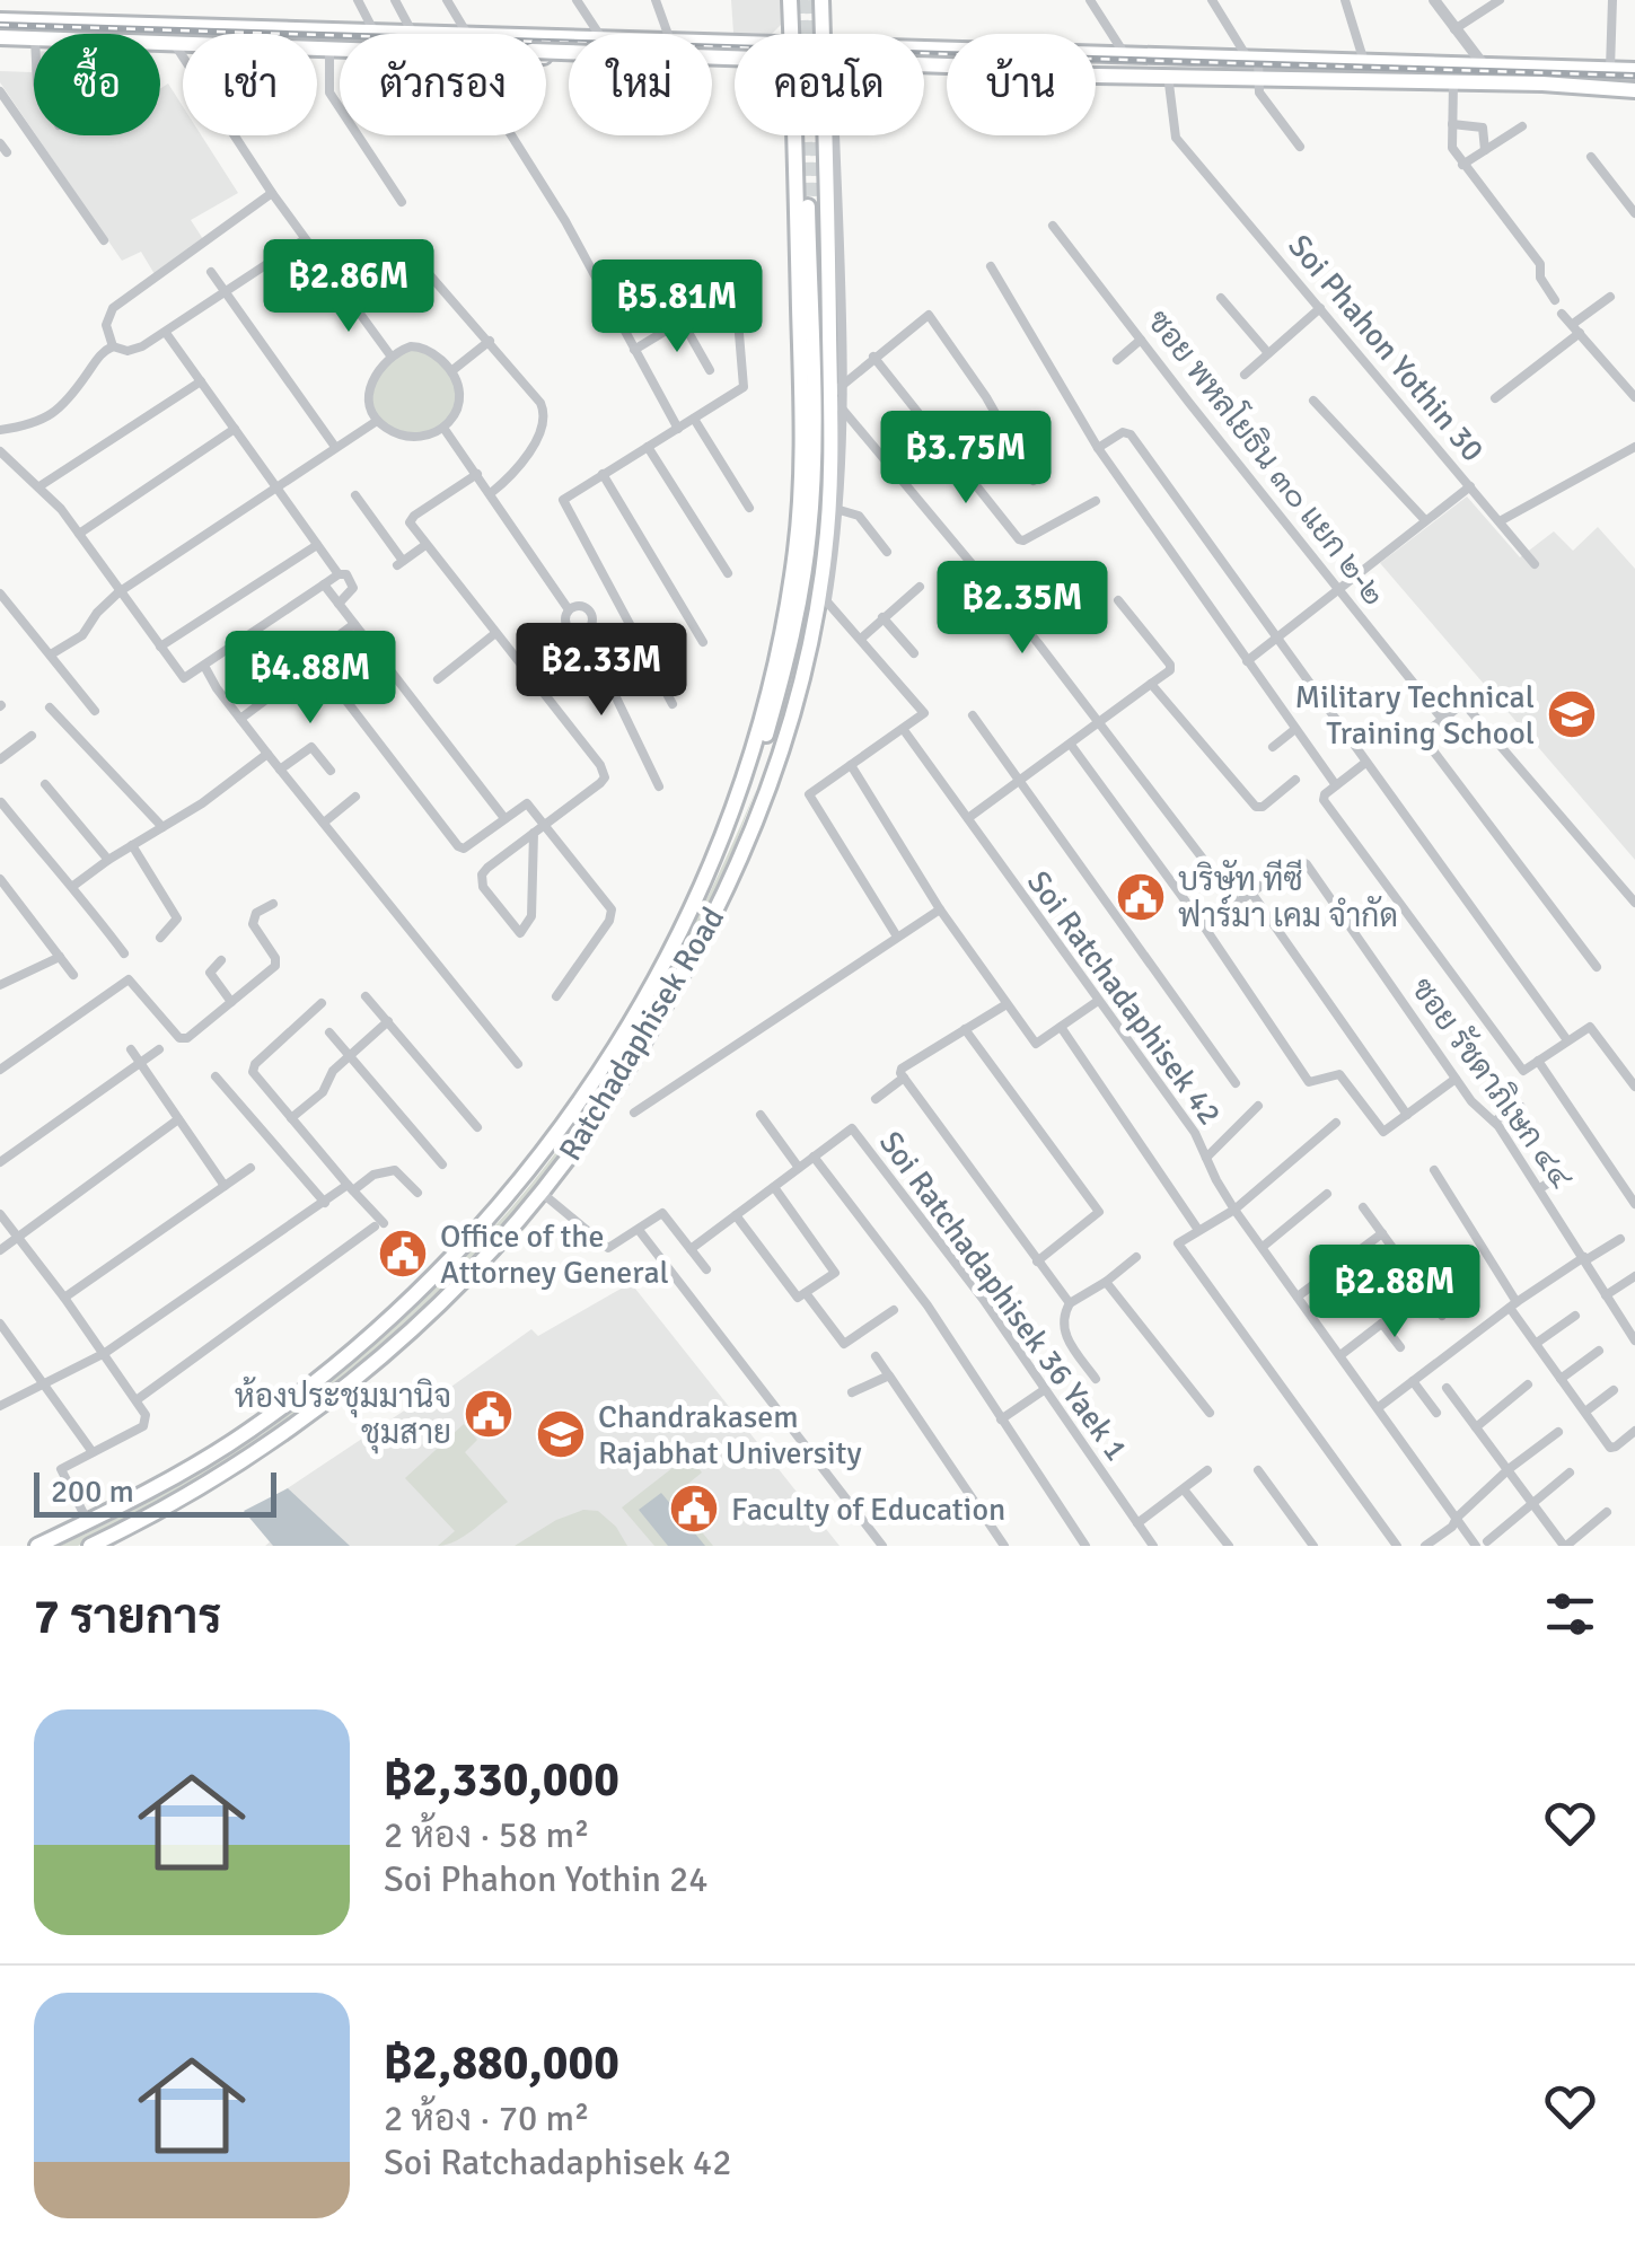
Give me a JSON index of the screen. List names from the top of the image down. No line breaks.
{"streets":{"main road":["Ratchadaphisek Road"],"street":["Soi Phahon Yothin 30","ซอย พหลโยธิน ๓๐ แยก ๒-๒","Soi Ratchadaphisek 42","ซอย รัชดาภิเษก ๔๔","Soi Ratchadaphisek 36 Yaek 1"]},"places":{"school or university":["Military Technical Training School","Chandrakasem Rajabhat University"],"public building":["บริษัท ทีซี ฟาร์มา เคม จำกัด","Office of the Attorney General","ห้องประชุมมานิจ ชุมสาย","Faculty of Education"]},"scale_bar":"200 m","page":{"chip":["ซื้อ","เช่า","ตัวกรอง","ใหม่","คอนโด","บ้าน"],"price":["฿2.86M","฿5.81M","฿3.75M","฿2.35M","฿2.33M","฿4.88M","฿2.88M"],"scale":"200 m","heading":"7 รายการ","list":[{"name":"฿2,330,000","note":"2 ห้อง · 58 m² · Soi Phahon Yothin 24"},{"name":"฿2,880,000","note":"2 ห้อง · 70 m² · Soi Ratchadaphisek 42"}]}}
